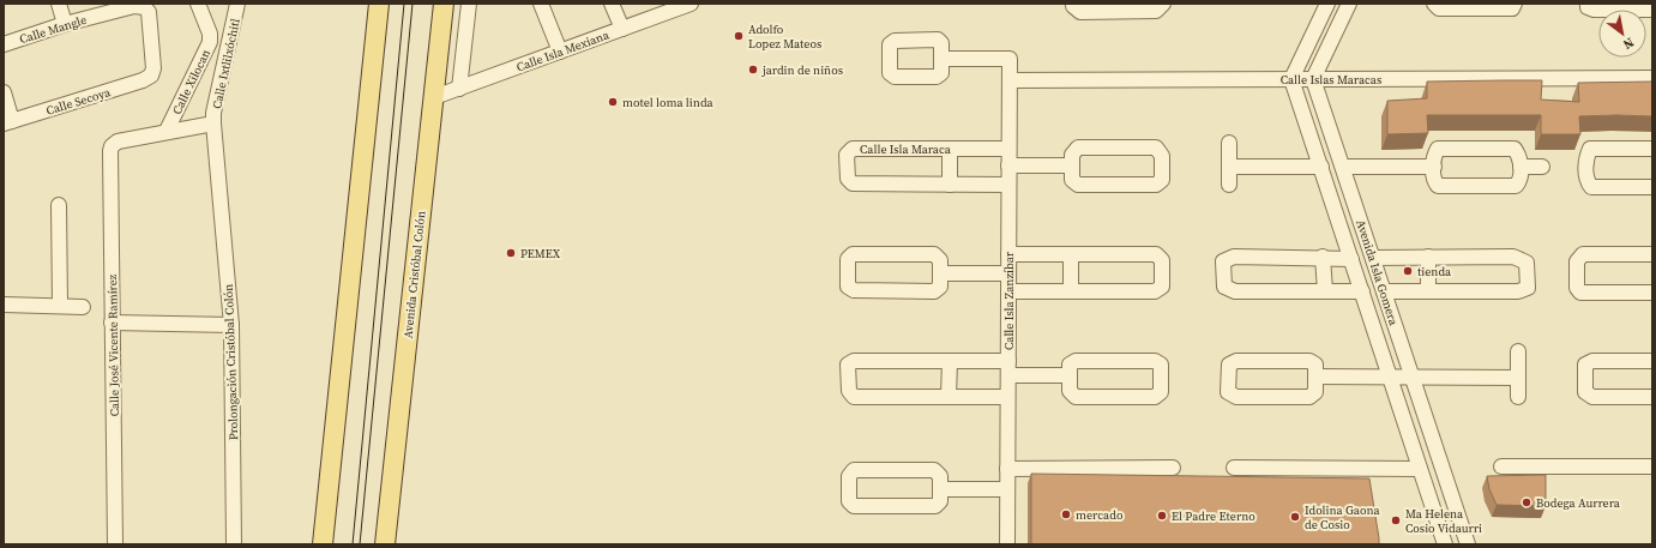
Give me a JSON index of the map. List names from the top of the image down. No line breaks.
{"streets":{"main road":["Avenida Cristóbal Colón"],"street":["Calle Mangle","Calle Isla Mexiana","Calle Ixtlilxóchitl","Calle Islas Maracas","Calle Xilocan","Calle Secoya","Calle Isla Maraca","Avenida Isla Gomera","Calle Isla Zanzíbar","Calle José Vicente Ramírez","Prolongación Cristóbal Colón"]},"crossings":[["Calle Mangle","Calle Secoya"],["Calle Isla Mexiana","Avenida Cristóbal Colón"],["Calle Ixtlilxóchitl","Prolongación Cristóbal Colón"],["Calle Islas Maracas","Avenida Isla Gomera"],["Calle Islas Maracas","Calle Isla Zanzíbar"],["Calle Xilocan","Calle José Vicente Ramírez"],["Calle Isla Maraca","Calle Isla Zanzíbar"]],"places":["Adolfo Lopez Mateos","jardin de niños","motel loma linda","PEMEX","tienda","Bodega Aurrera","mercado","El Padre Eterno","Idolina Gaona de Cosio","Ma Helena Cosio Vidaurri"],"north":"bottom right"}
